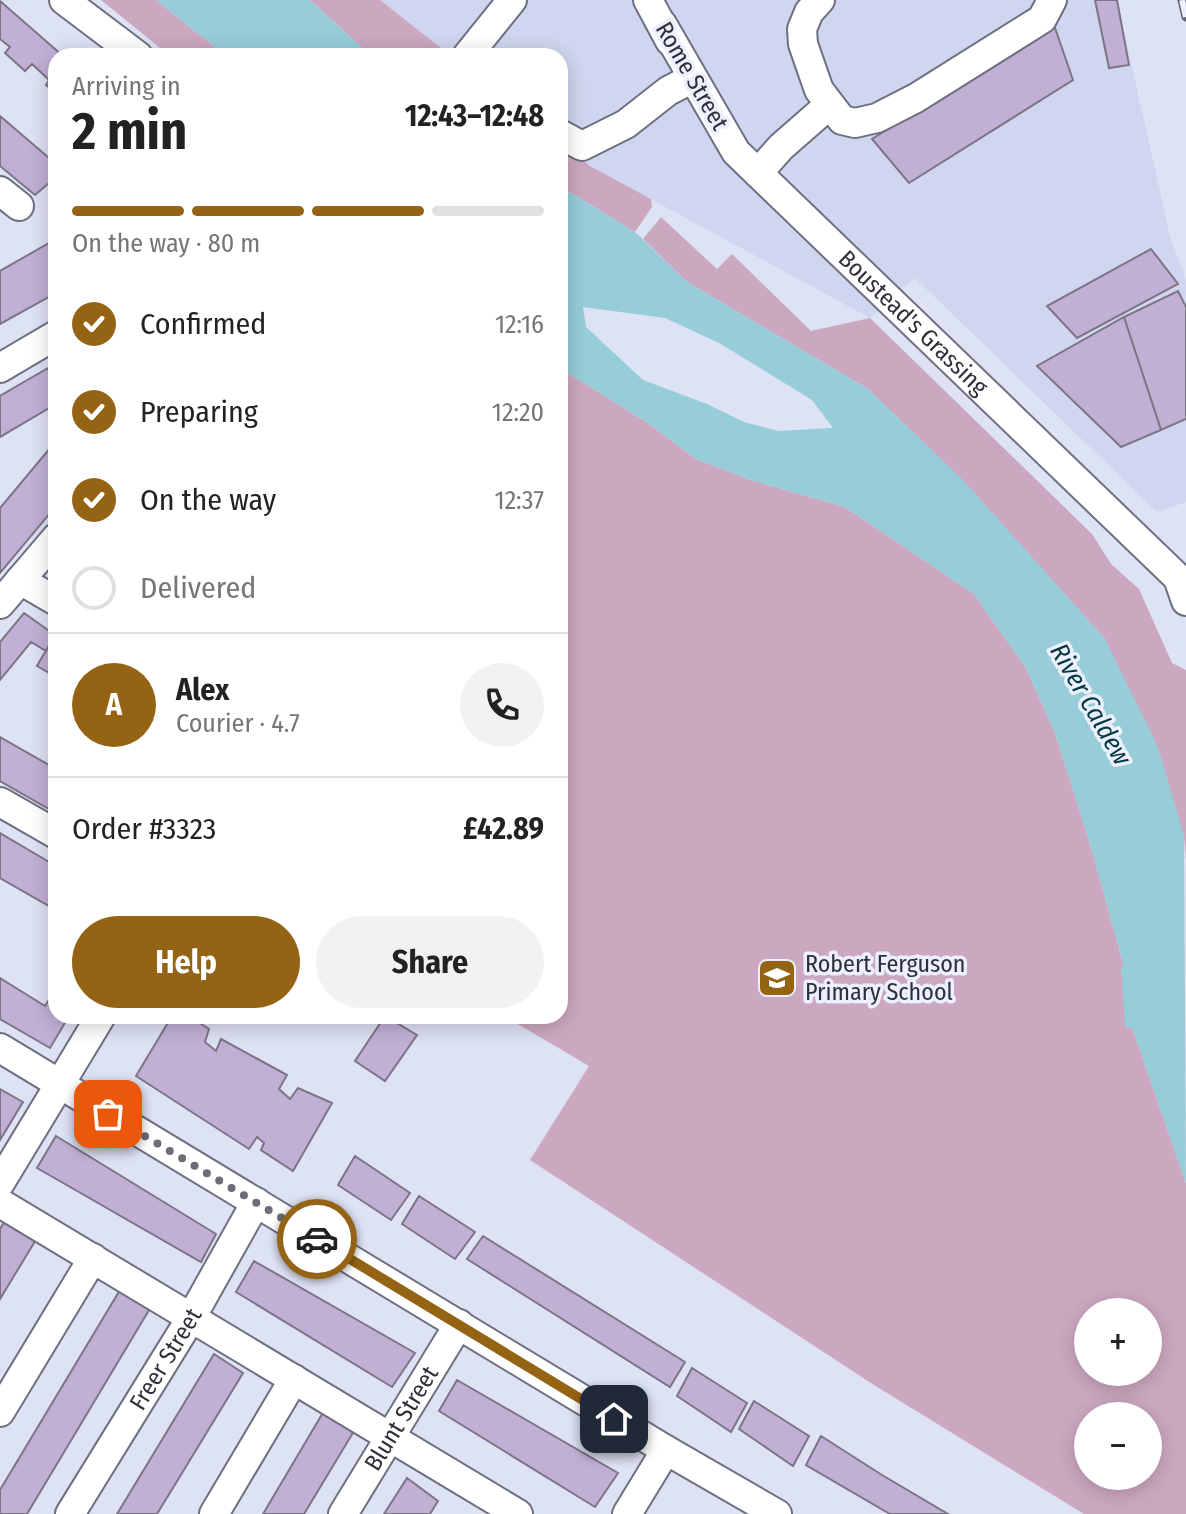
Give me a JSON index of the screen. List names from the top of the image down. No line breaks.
{"streets":{"street":["Rome Street","Boustead's Grassing","Freer Street","Blunt Street"]},"crossings":[["Rome Street","Boustead's Grassing"]],"water":["River Caldew"],"places":{"school or university":["Robert Ferguson Primary School"]},"page":{"heading":["2 min","Arriving in","12:43–12:48"],"panel":["Alex","Courier · 4.7","Order #3323","£42.89"],"bar":"On the way · 80 m","list":[["Confirmed","12:16"],["Preparing","12:20"],["On the way","12:37"],"Delivered"],"round":"A","buttons":["Help","Share"],"map_buttons":["+","−"]}}
